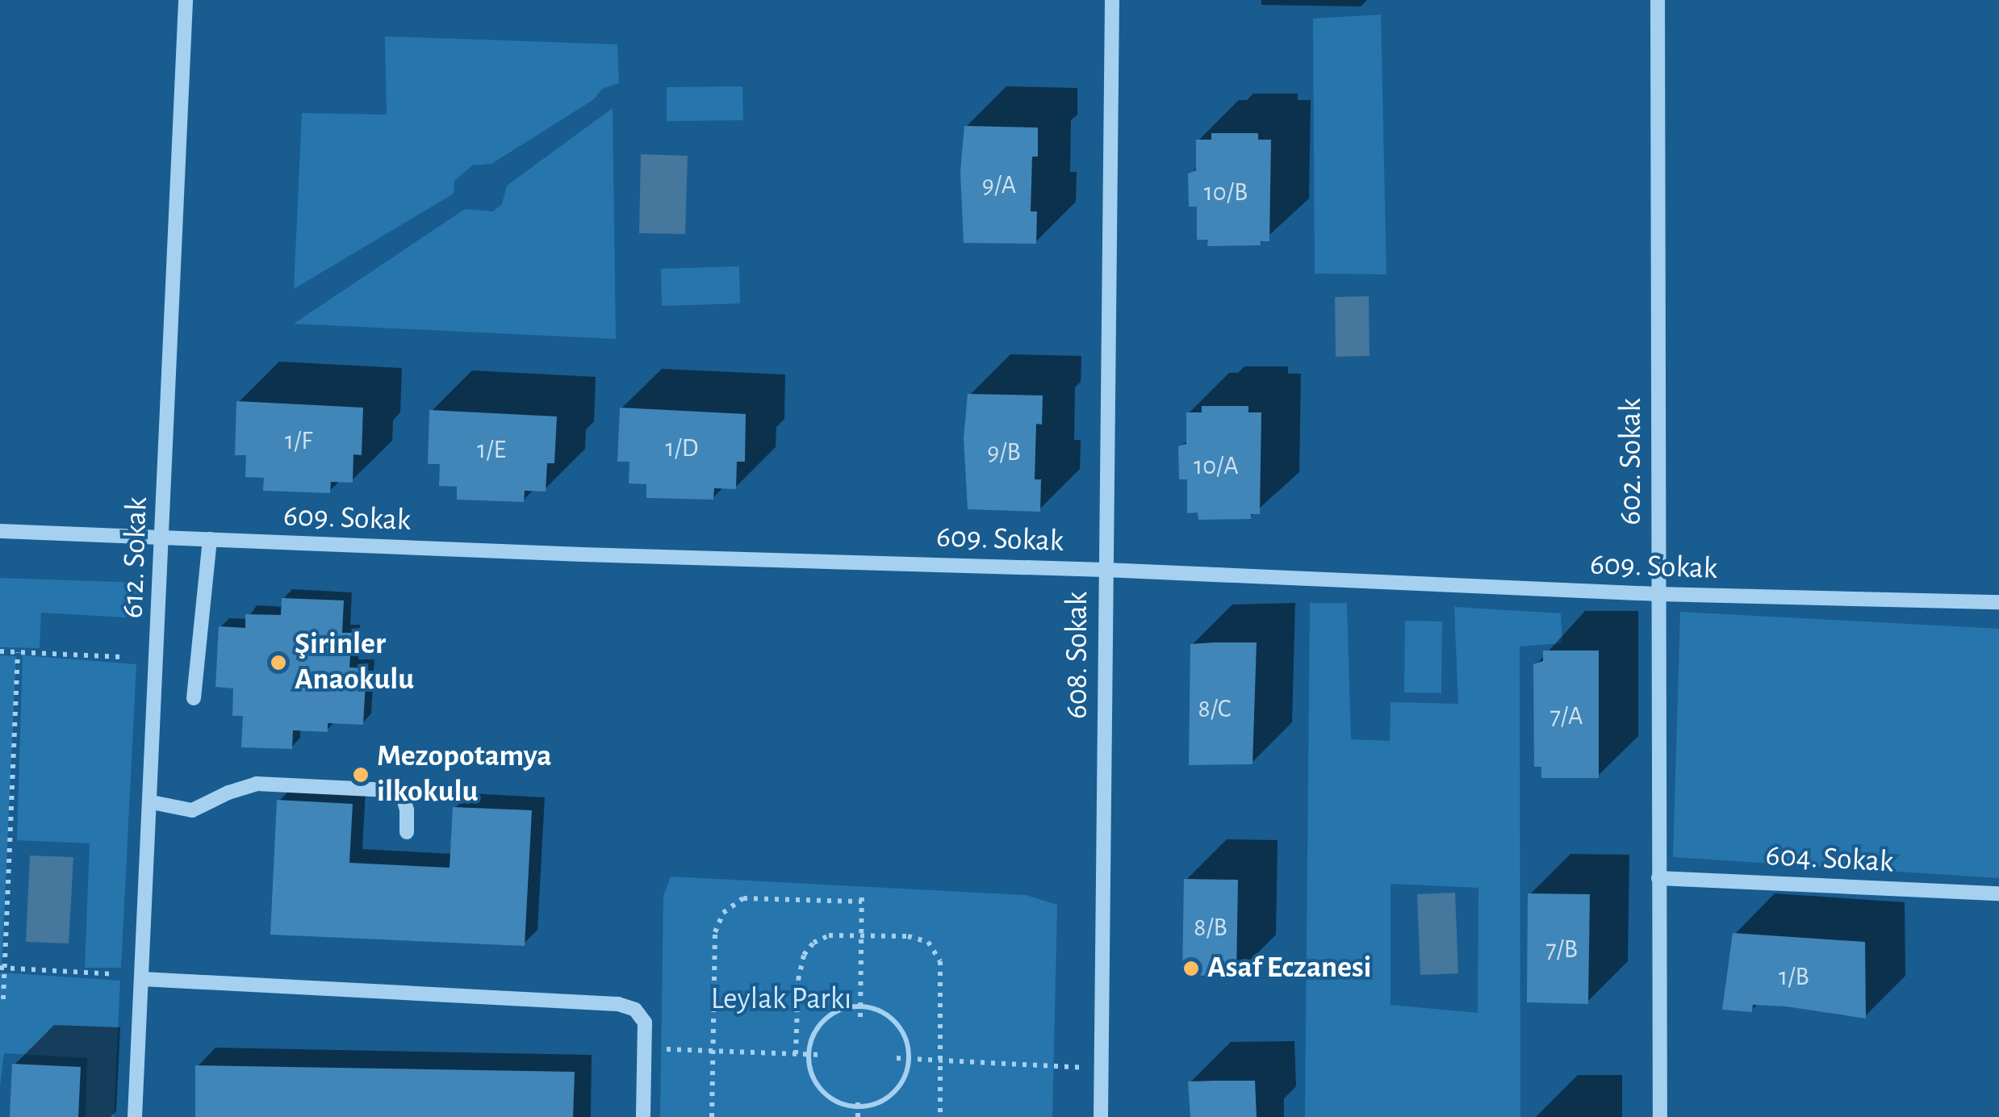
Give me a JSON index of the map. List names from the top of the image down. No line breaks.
{"streets":{"street":["602. Sokak","609. Sokak","612. Sokak","608. Sokak","604. Sokak"]},"crossings":[["602. Sokak","609. Sokak"],["602. Sokak","604. Sokak"],["609. Sokak","612. Sokak"],["609. Sokak","608. Sokak"]],"parks":["Leylak Parkı"],"places":["Şirinler Anaokulu","Mezopotamya ilkokulu","Asaf Eczanesi"],"house_numbers":["9/A","10/B","1/F","1/D","1/E","9/B","10/A","8/C","7/A","8/B","7/B","1/B"]}
